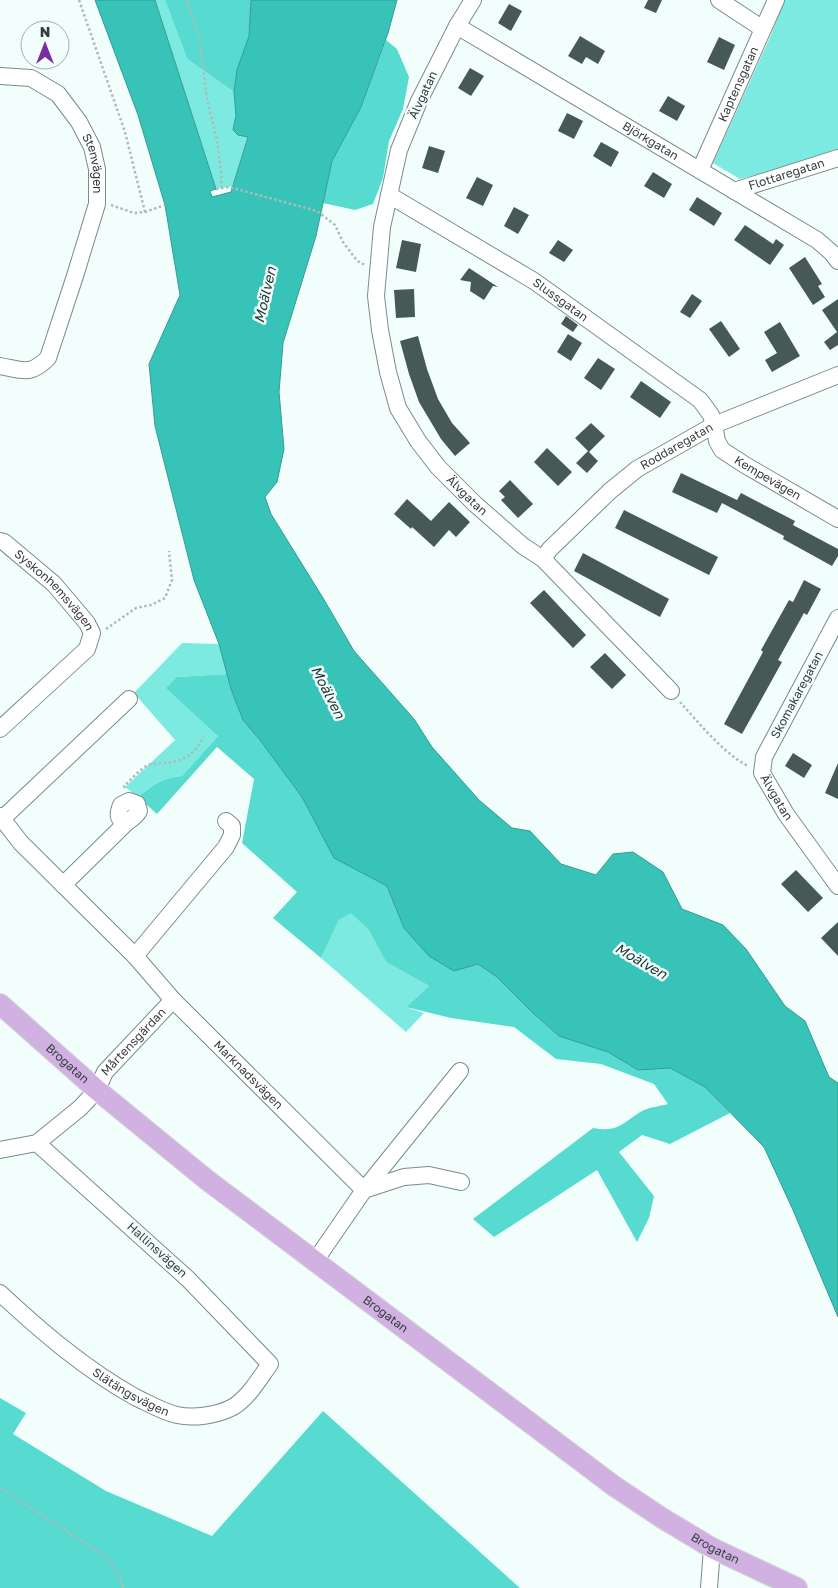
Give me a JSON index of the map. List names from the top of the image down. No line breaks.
{"streets":{"main road":["Brogatan"],"street":["Kaptensgatan","Älvgatan","Björkgatan","Stenvägen","Flottaregatan","Slussgatan","Roddaregatan","Kempevägen","Syskonhemsvägen","Skomakaregatan","Mårtensgärdan","Marknadsvägen","Hallinsvägen","Slätängsvägen"]},"crossings":[["Kaptensgatan","Björkgatan"],["Älvgatan","Björkgatan"],["Älvgatan","Slussgatan"],["Älvgatan","Roddaregatan"],["Älvgatan","Skomakaregatan"],["Björkgatan","Flottaregatan"],["Slussgatan","Roddaregatan"],["Slussgatan","Kempevägen"],["Roddaregatan","Kempevägen"],["Mårtensgärdan","Brogatan"],["Mårtensgärdan","Marknadsvägen"],["Mårtensgärdan","Hallinsvägen"],["Hallinsvägen","Slätängsvägen"]],"water":["Moälven"],"north":"top"}
